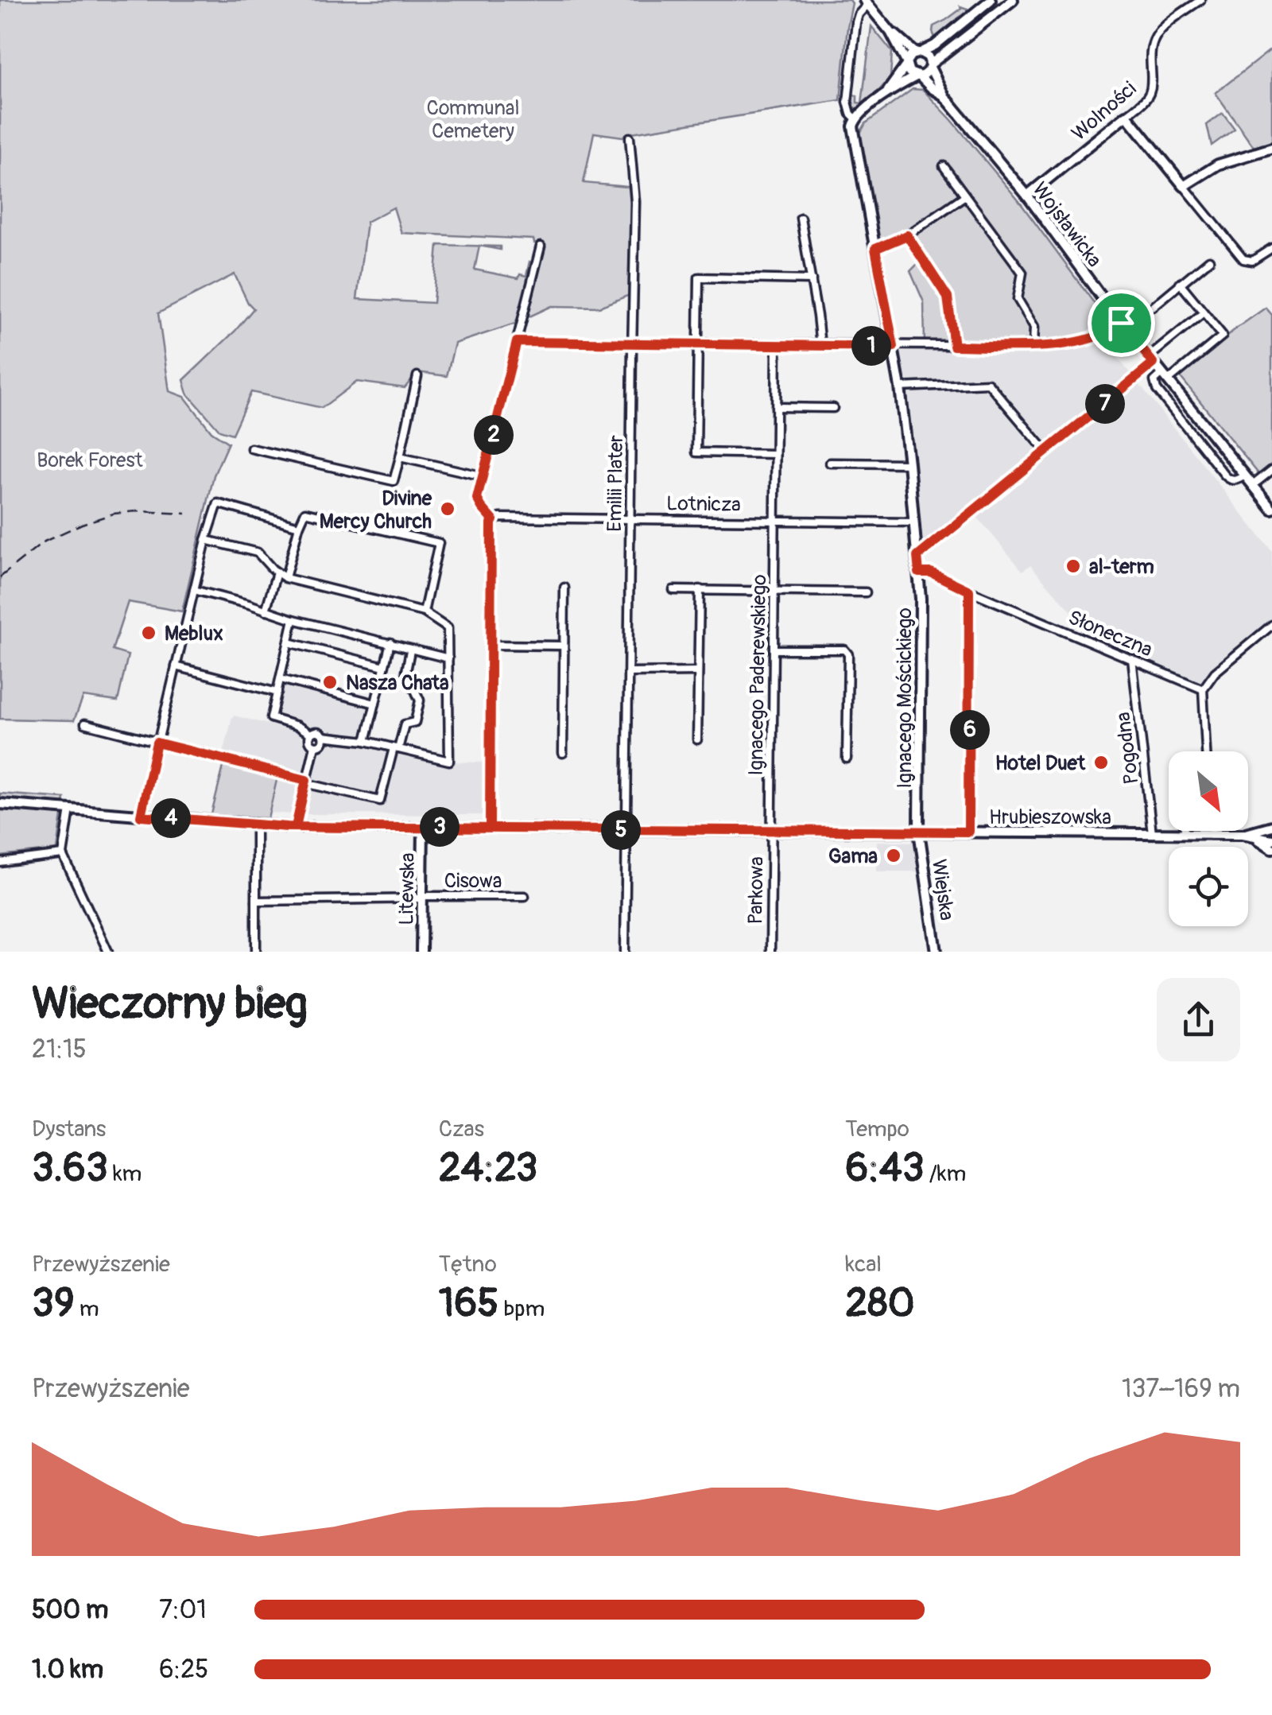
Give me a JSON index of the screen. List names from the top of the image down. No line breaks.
{"streets":{"street":["Wolności","Wojsławicka","Emilii Plater","Lotnicza","Słoneczna","Ignacego Paderewskiego","Ignacego Mościckiego","Pogodna","Hrubieszowska","Cisowa","Litewska","Wiejska","Parkowa"]},"crossings":[["Wolności","Wojsławicka"],["Emilii Plater","Lotnicza"],["Emilii Plater","Hrubieszowska"],["Lotnicza","Ignacego Paderewskiego"],["Lotnicza","Ignacego Mościckiego"],["Słoneczna","Ignacego Mościckiego"],["Słoneczna","Pogodna"],["Ignacego Paderewskiego","Hrubieszowska"],["Ignacego Paderewskiego","Parkowa"],["Ignacego Mościckiego","Hrubieszowska"],["Ignacego Mościckiego","Wiejska"],["Pogodna","Hrubieszowska"],["Hrubieszowska","Litewska"],["Hrubieszowska","Wiejska"],["Hrubieszowska","Parkowa"],["Cisowa","Litewska"]],"parks":["Communal Cemetery","Borek Forest"],"places":["Divine Mercy Church","al-term","Meblux","Nasza Chata","Hotel Duet","Gama"],"north":"bottom right","page":{"pins":["1","7","2","6","4","3","5"],"heading":["Wieczorny bieg","21:15"],"stats":[["Dystans","3.63 km"],["Czas","24:23"],["Tempo","6:43 /km"],["Przewyższenie","39 m"],["Tętno","165 bpm"],["kcal","280"]],"chart":["Przewyższenie","137–169 m"],"list":[{"name":"500 m","note":"7:01"},{"name":"1.0 km","note":"6:25"}]}}
